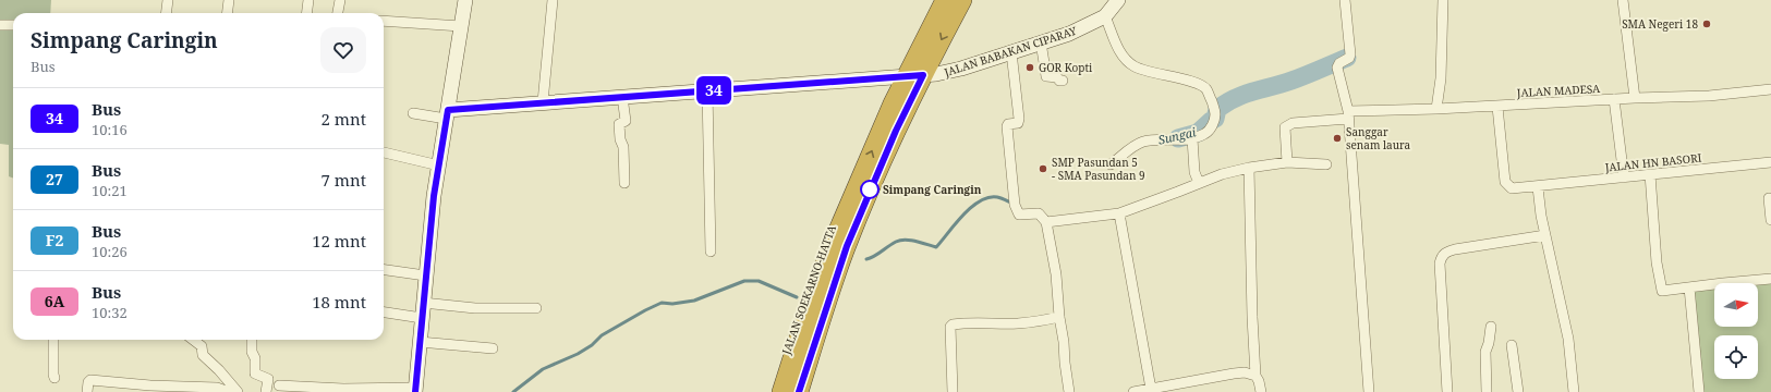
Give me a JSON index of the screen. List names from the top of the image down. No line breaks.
{"streets":{"highway":["JALAN SOEKARNO-HATTA"],"street":["JALAN BABAKAN CIPARAY","JALAN MADESA","JALAN HN BASORI"]},"crossings":[["JALAN BABAKAN CIPARAY","JALAN SOEKARNO-HATTA"],["JALAN MADESA","JALAN HN BASORI"]],"water":["Sungai"],"places":["SMA Negeri 18","GOR Kopti","Sanggar senam laura","SMP Pasundan 5 - SMA Pasundan 9","Simpang Caringin"],"lines":["bus line 34"],"north":"right","page":{"on_map":"34","heading":["Simpang Caringin","Bus"],"list":[{"mark":"34","name":"Bus","note":"10:16","value":"2 mnt"},{"mark":"27","name":"Bus","note":"10:21","value":"7 mnt"},{"mark":"F2","name":"Bus","note":"10:26","value":"12 mnt"},{"mark":"6A","name":"Bus","note":"10:32","value":"18 mnt"}]}}
